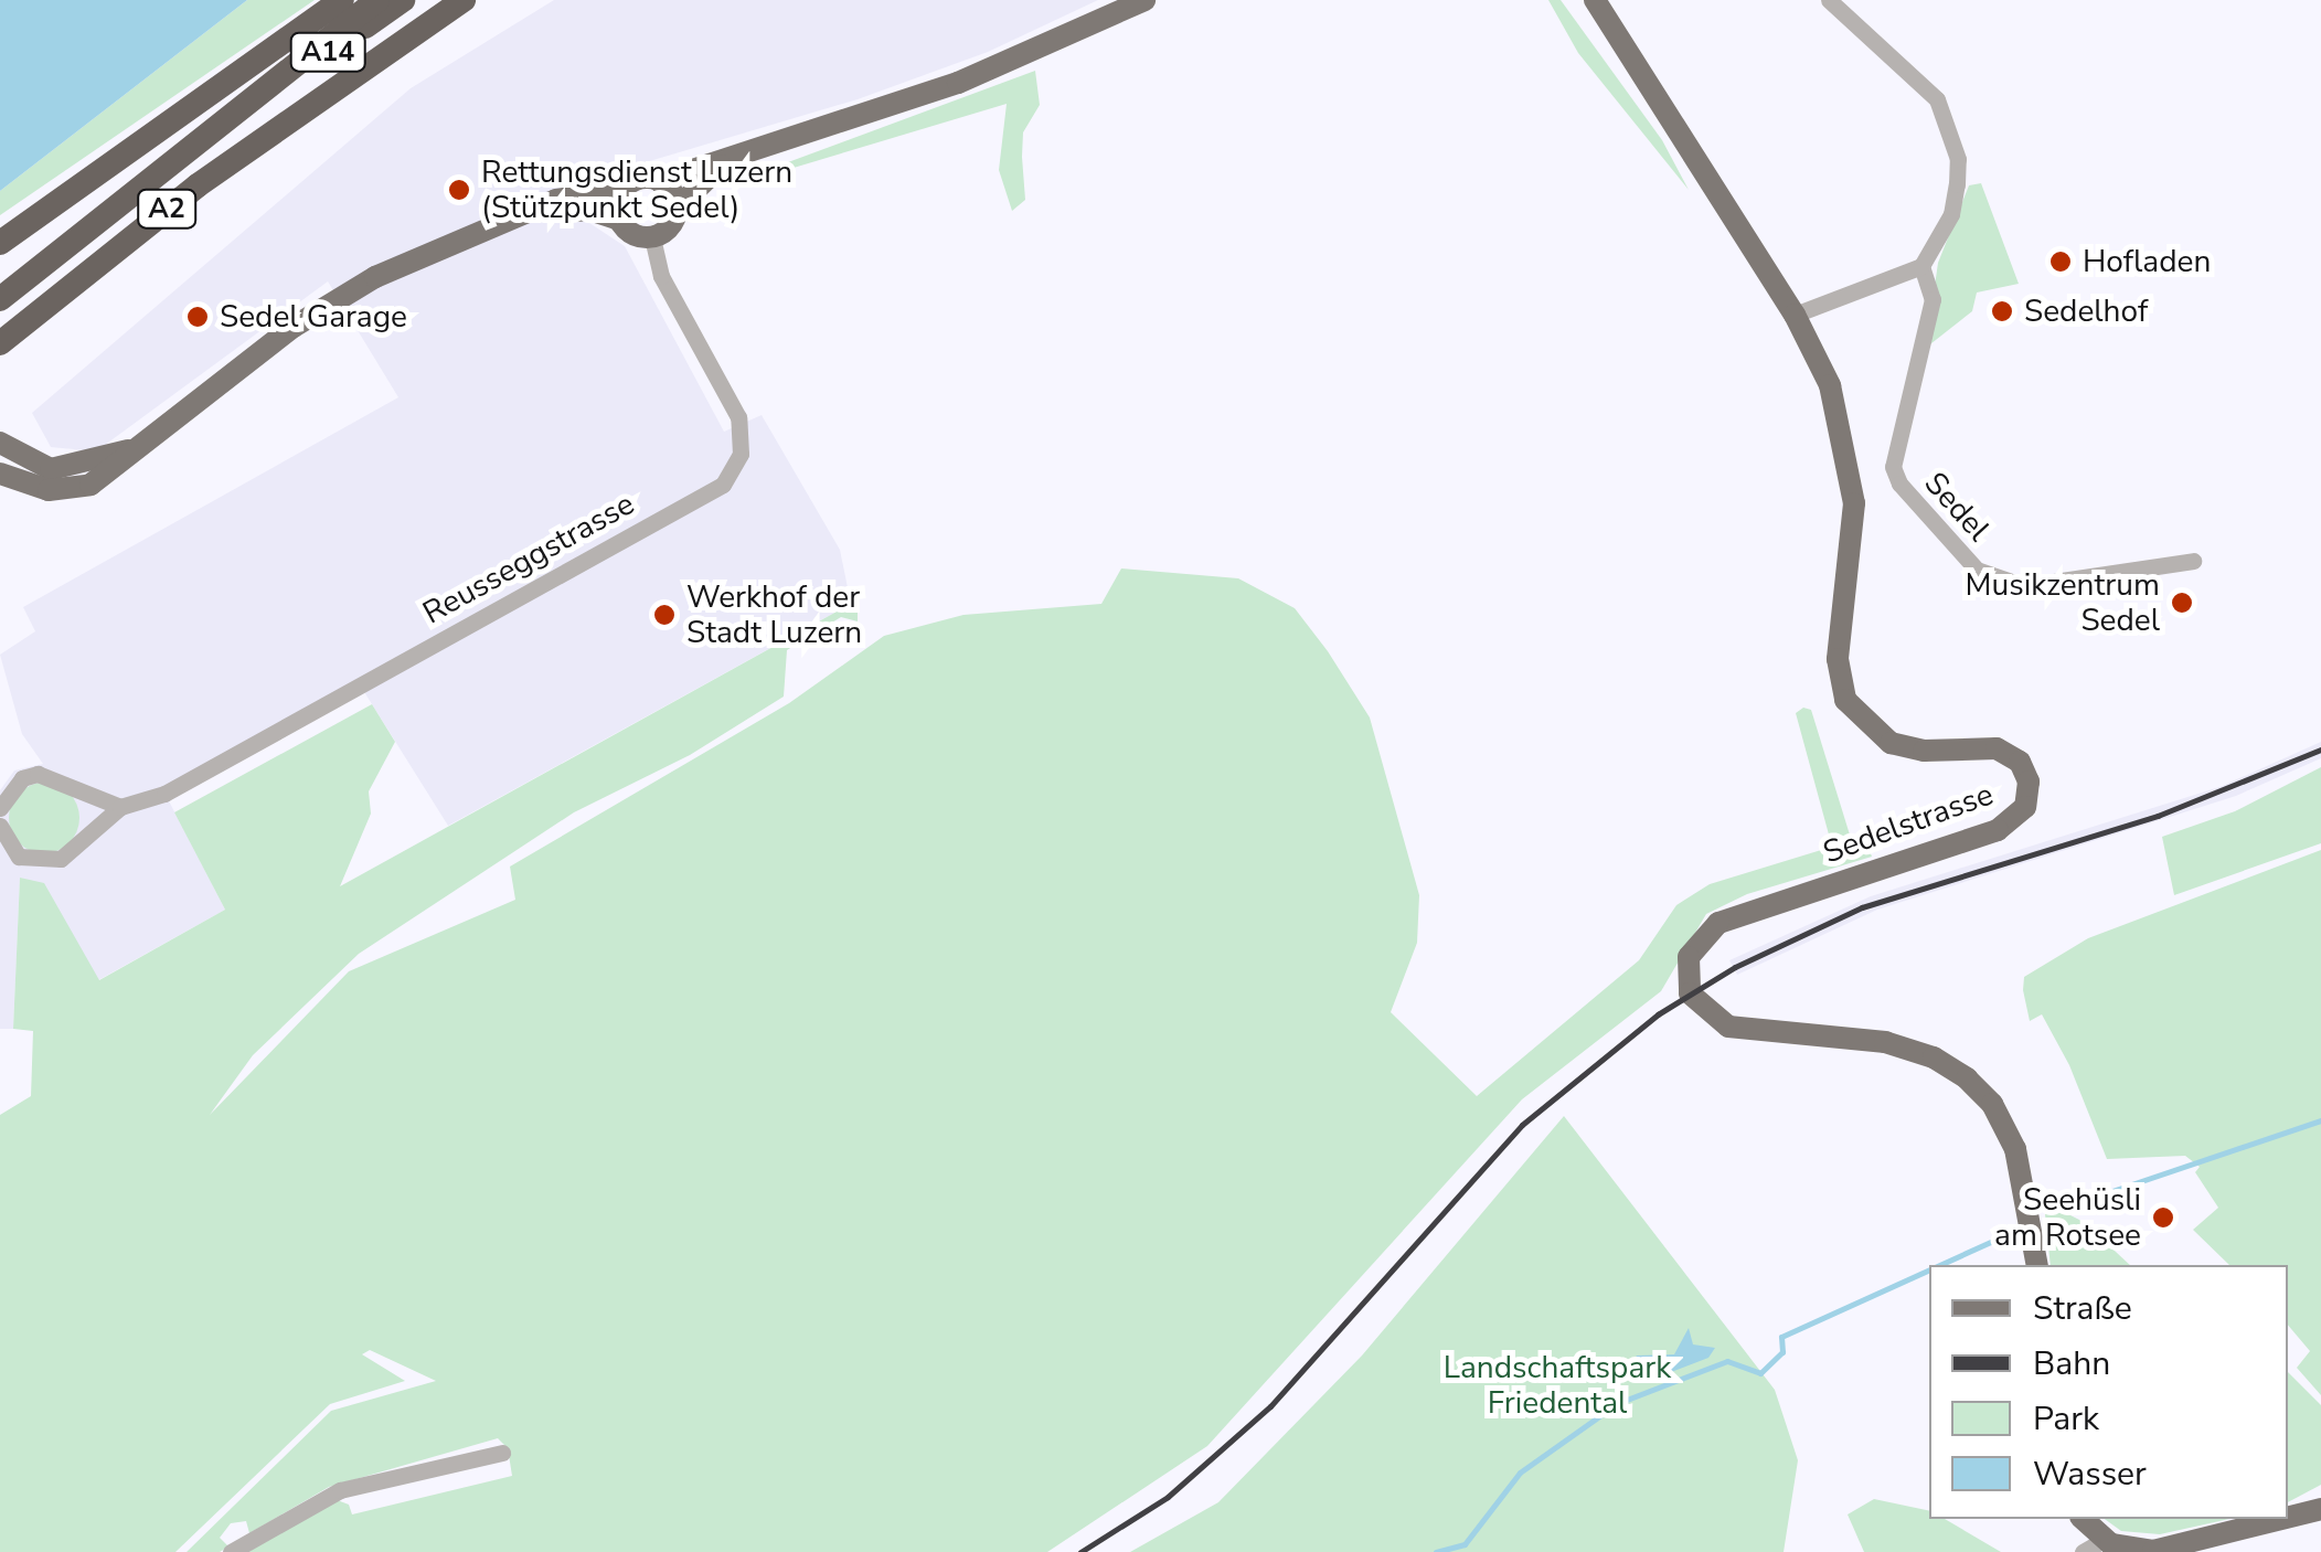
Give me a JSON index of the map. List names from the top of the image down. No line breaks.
{"streets":{"highway":["A14","A2"],"main road":["Sedelstrasse"],"street":["Sedel","Reusseggstrasse"]},"crossings":[["A14","A2"]],"parks":["Landschaftspark Friedental"],"places":["Rettungsdienst Luzern (Stützpunkt Sedel)","Hofladen","Sedelhof","Sedel Garage","Musikzentrum Sedel","Werkhof der Stadt Luzern","Seehüsli am Rotsee"],"legend":["Straße","Bahn","Park","Wasser"]}
